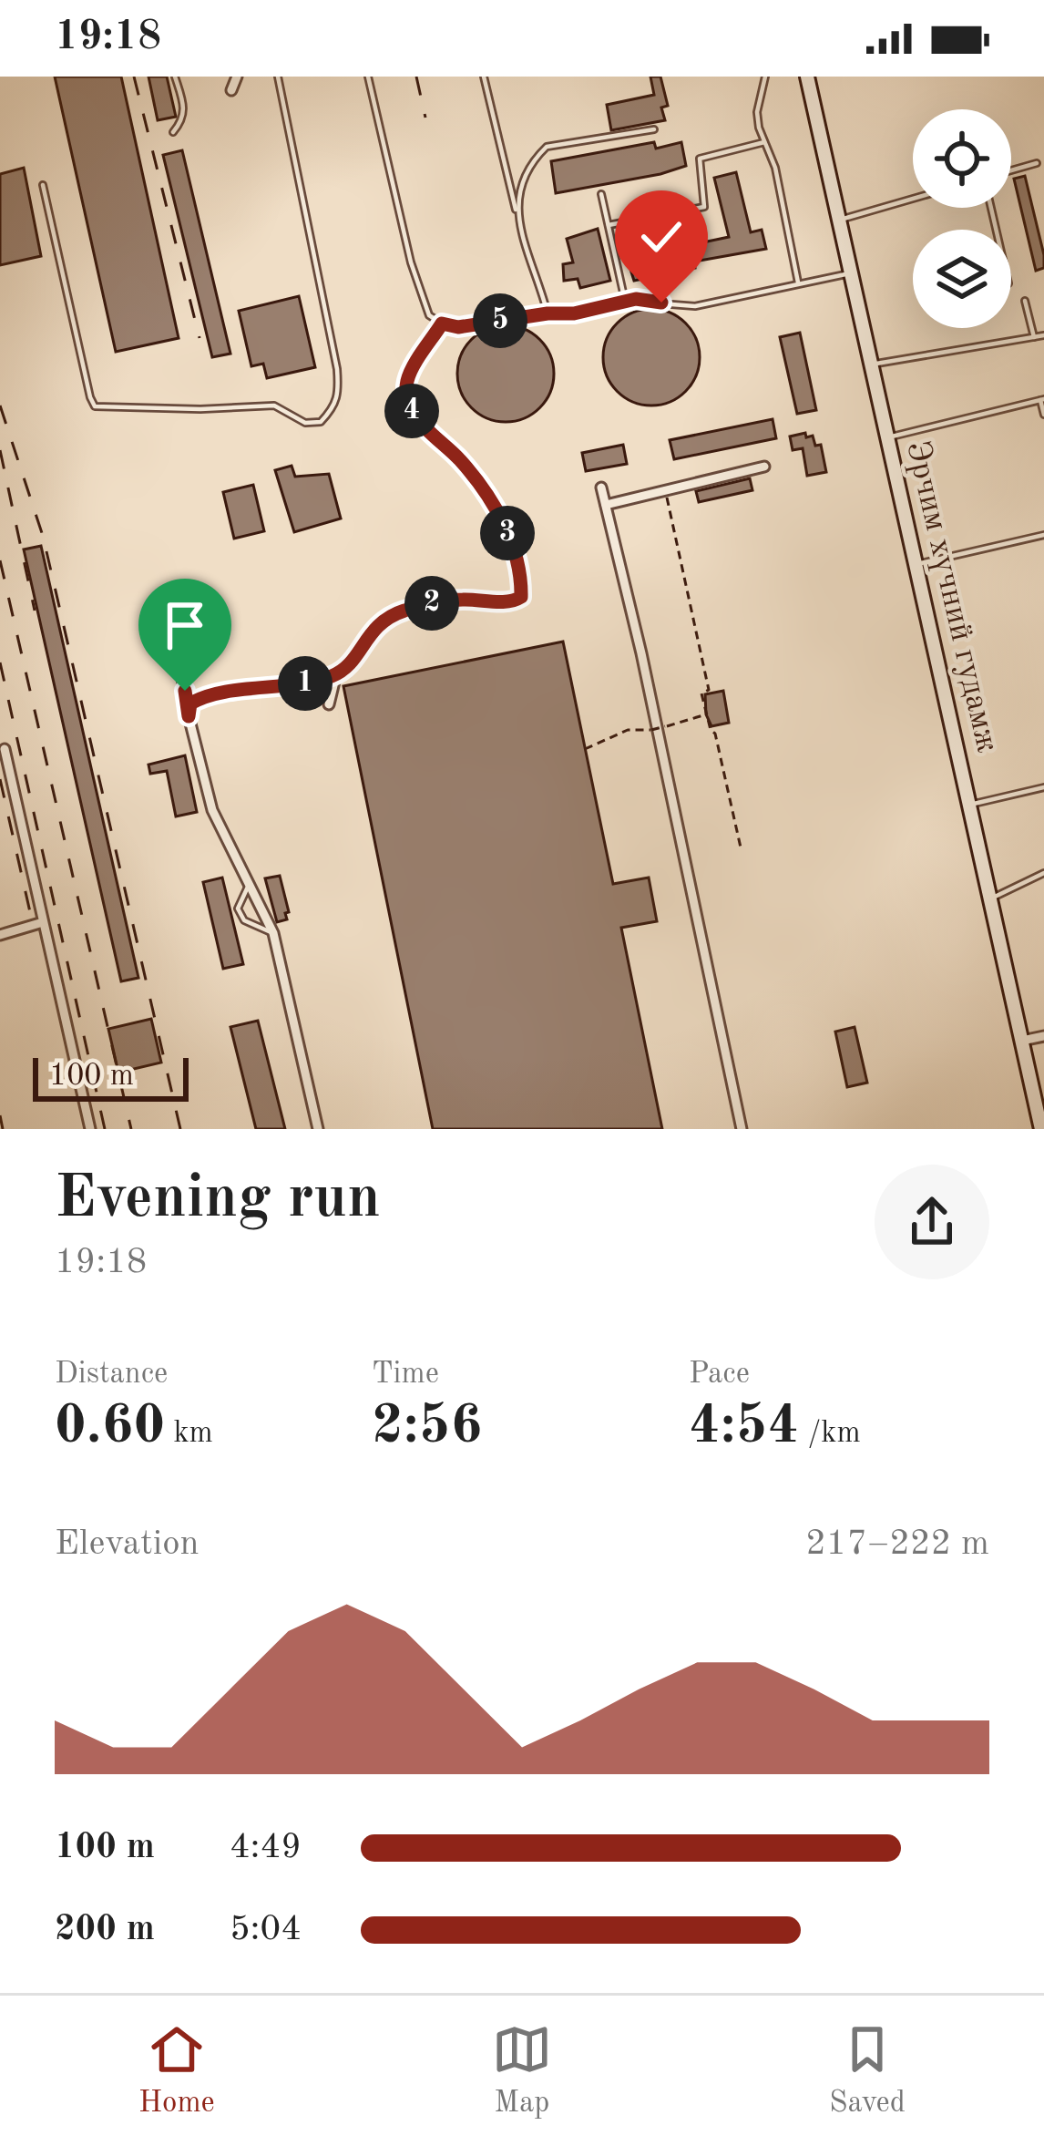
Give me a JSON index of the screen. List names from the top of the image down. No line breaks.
{"streets":{"main road":["Эрчим хүчний гудамж"]},"scale_bar":"100 m","page":{"status":"19:18","pins":["5","4","3","2","1"],"scale":"100 m","heading":["Evening run","19:18"],"stats":[["Distance","0.60 km"],["Time","2:56"],["Pace","4:54 /km"]],"chart":["Elevation","217–222 m"],"list":[{"name":"100 m","note":"4:49"},{"name":"200 m","note":"5:04"}],"tabs":["Home","Map","Saved"]}}
